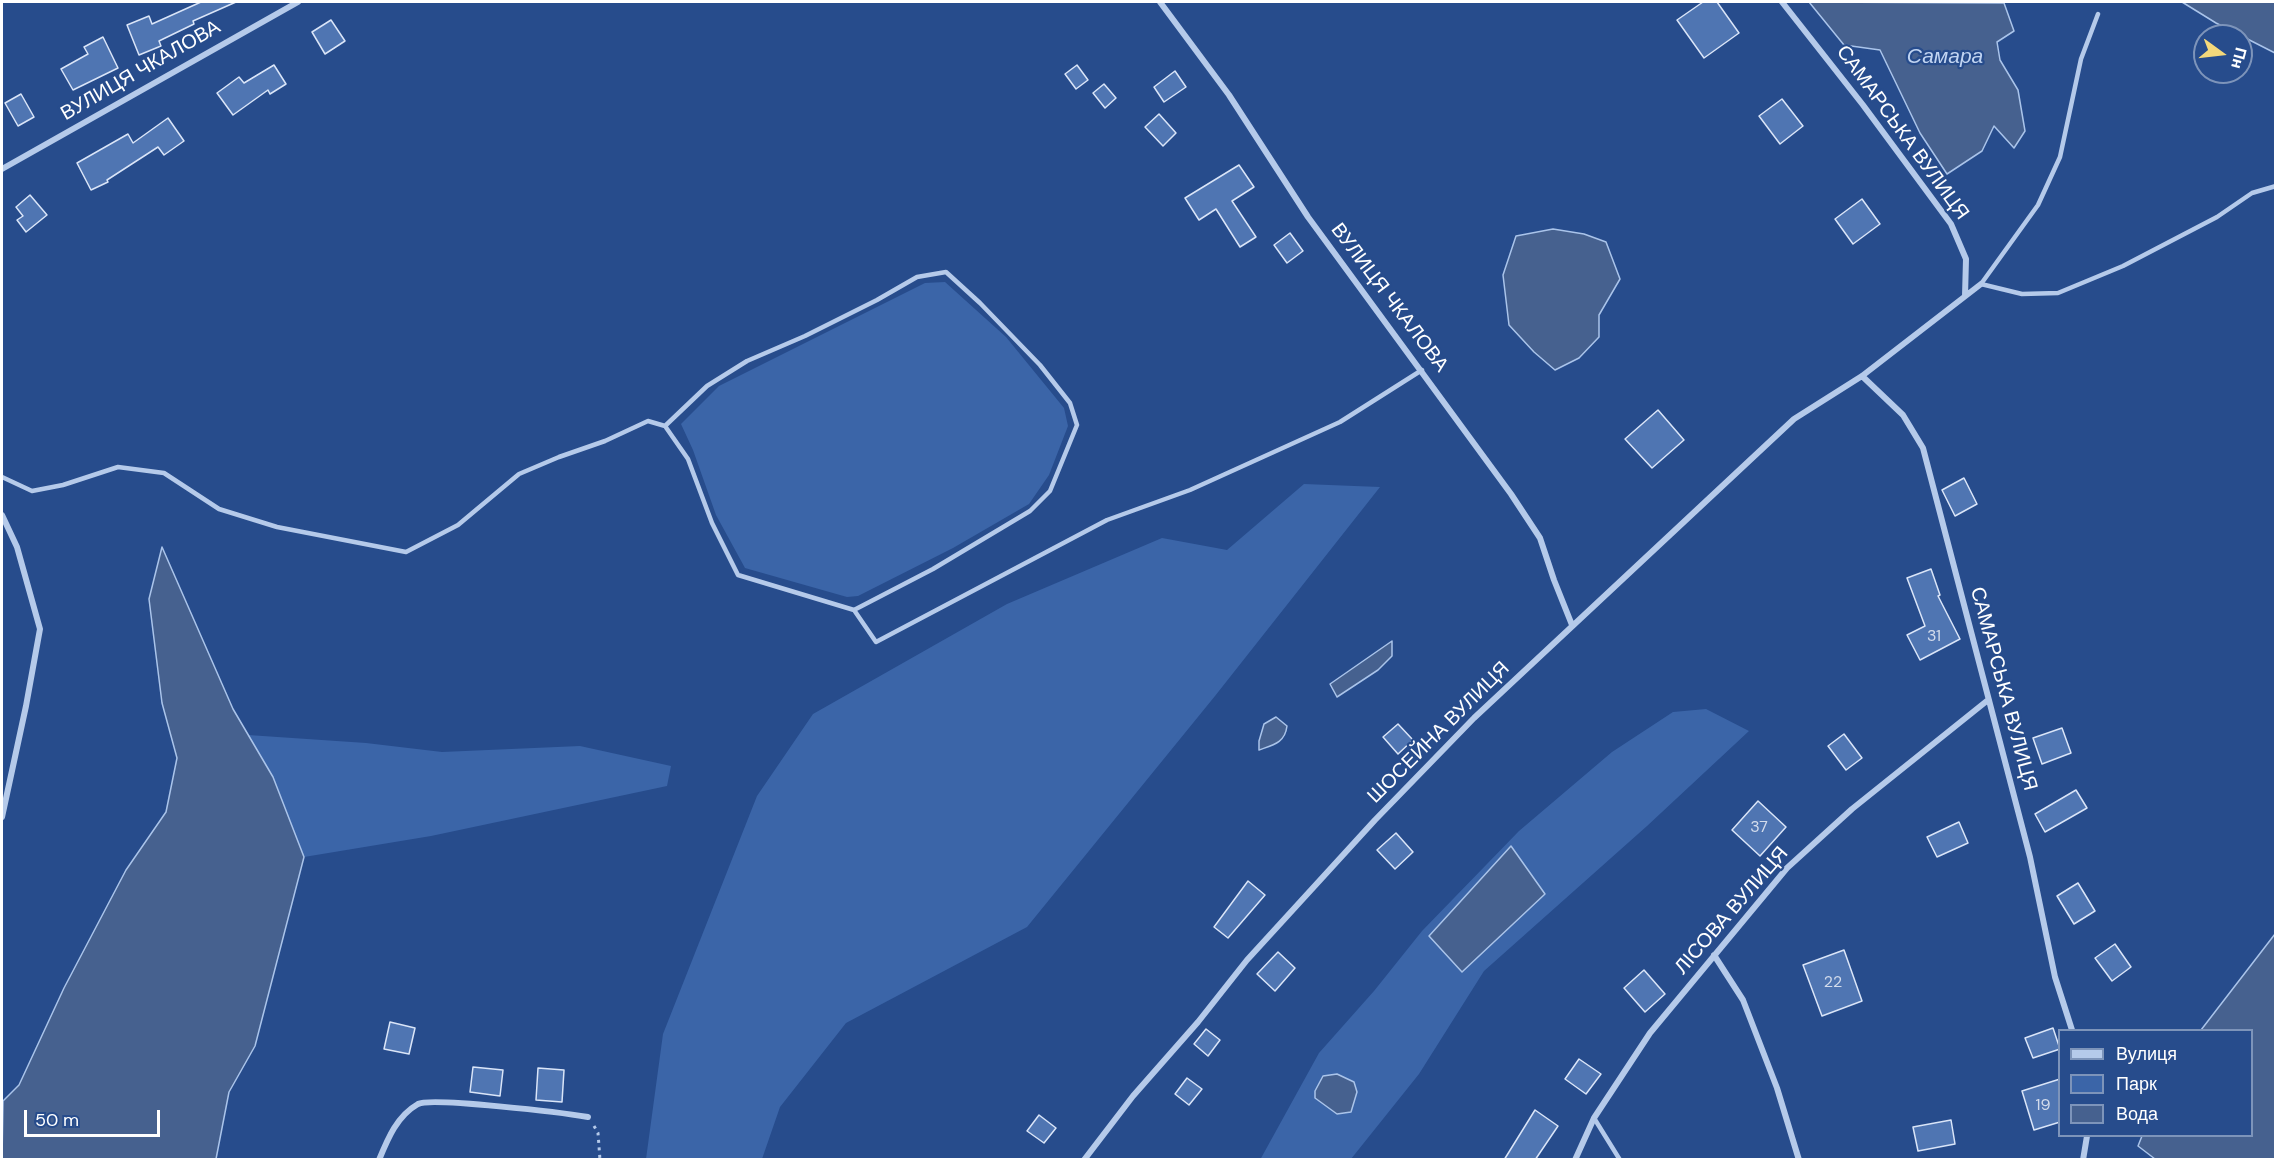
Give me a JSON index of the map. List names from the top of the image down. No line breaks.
{"streets":{"street":["ВУЛИЦЯ ЧКАЛОВА","САМАРСЬКА ВУЛИЦЯ","ШОСЕЙНА ВУЛИЦЯ","ЛІСОВА ВУЛИЦЯ"]},"crossings":[["ВУЛИЦЯ ЧКАЛОВА","ШОСЕЙНА ВУЛИЦЯ"],["САМАРСЬКА ВУЛИЦЯ","ШОСЕЙНА ВУЛИЦЯ"],["САМАРСЬКА ВУЛИЦЯ","ЛІСОВА ВУЛИЦЯ"]],"water":["Самара"],"house_numbers":["31","37","22","19"],"legend":["Вулиця","Парк","Вода"],"scale_bar":"50 m","north":"right"}
